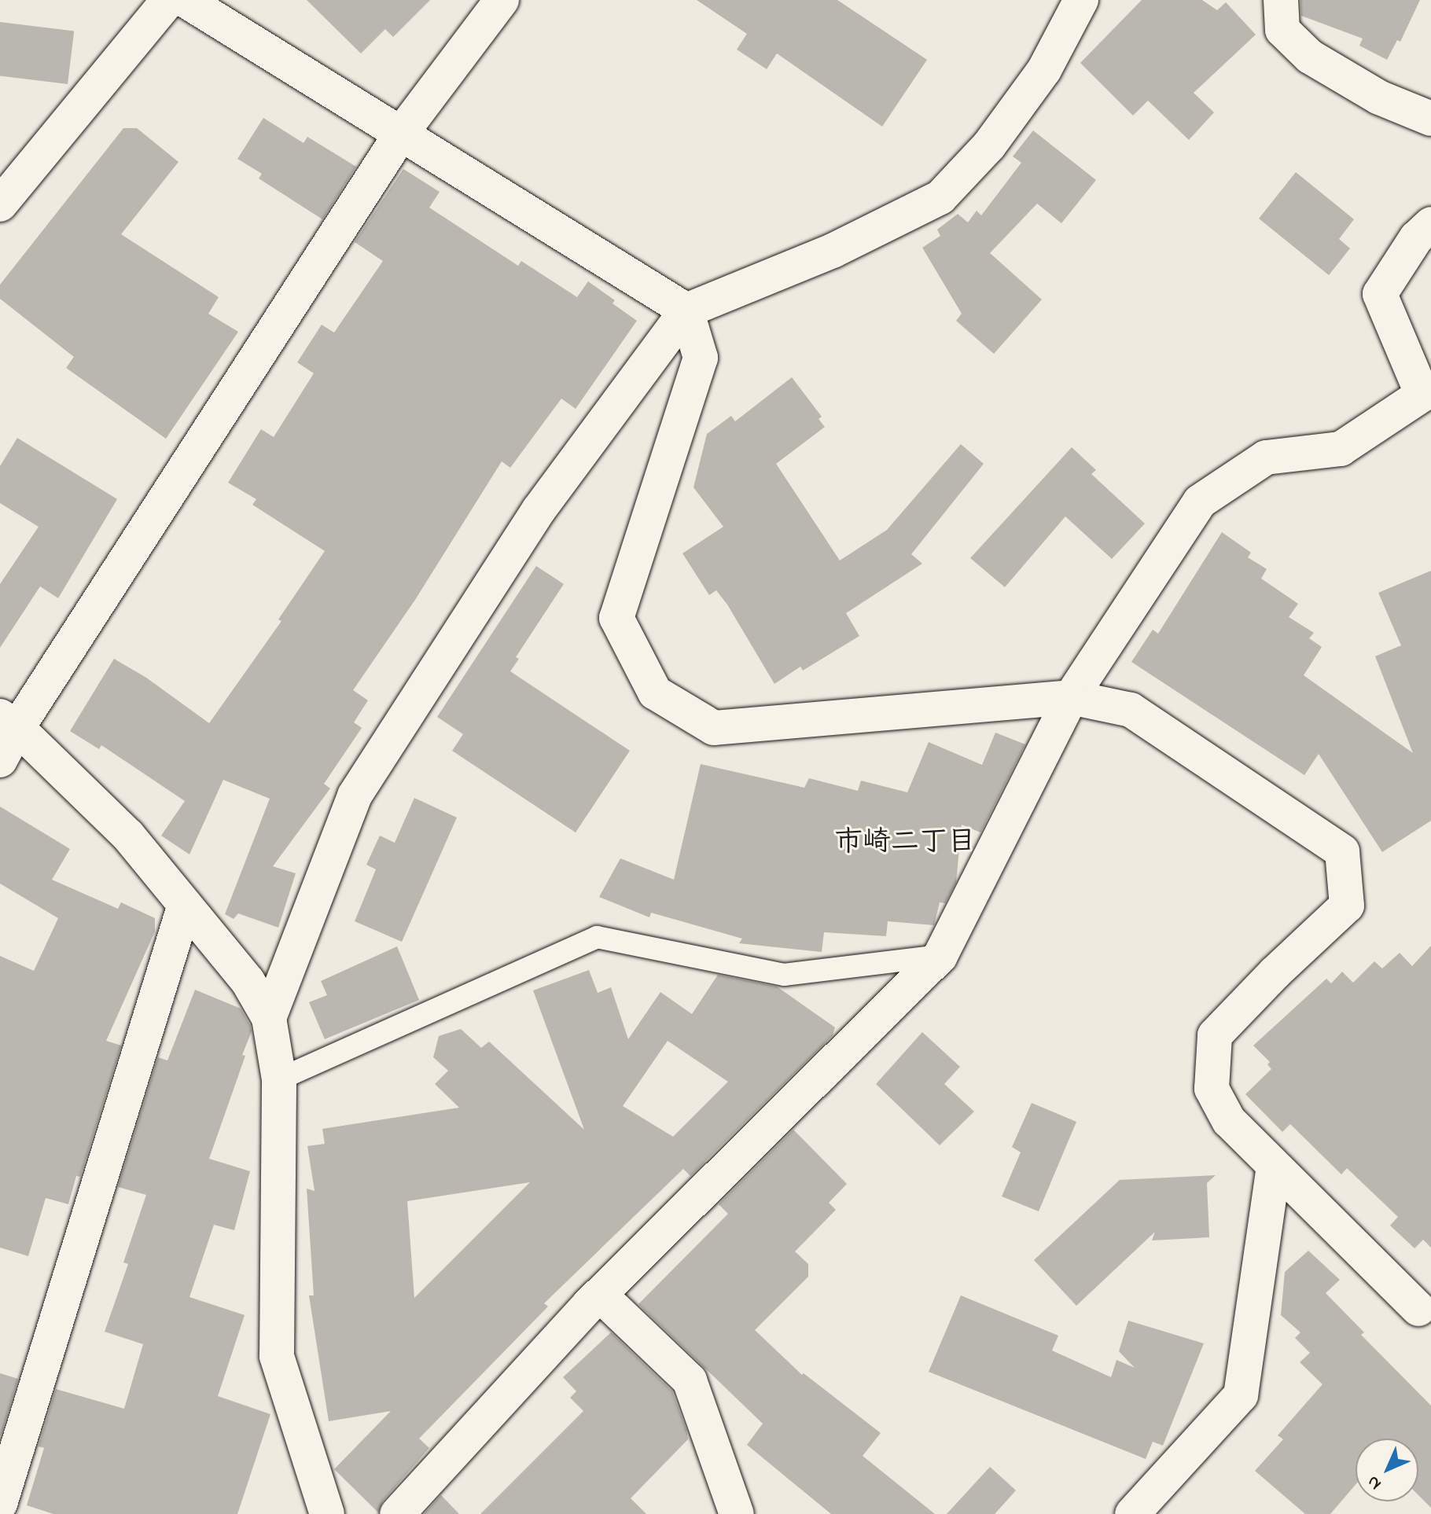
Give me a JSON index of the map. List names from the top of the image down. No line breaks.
{"districts":["市崎二丁目"],"north":"bottom left"}
